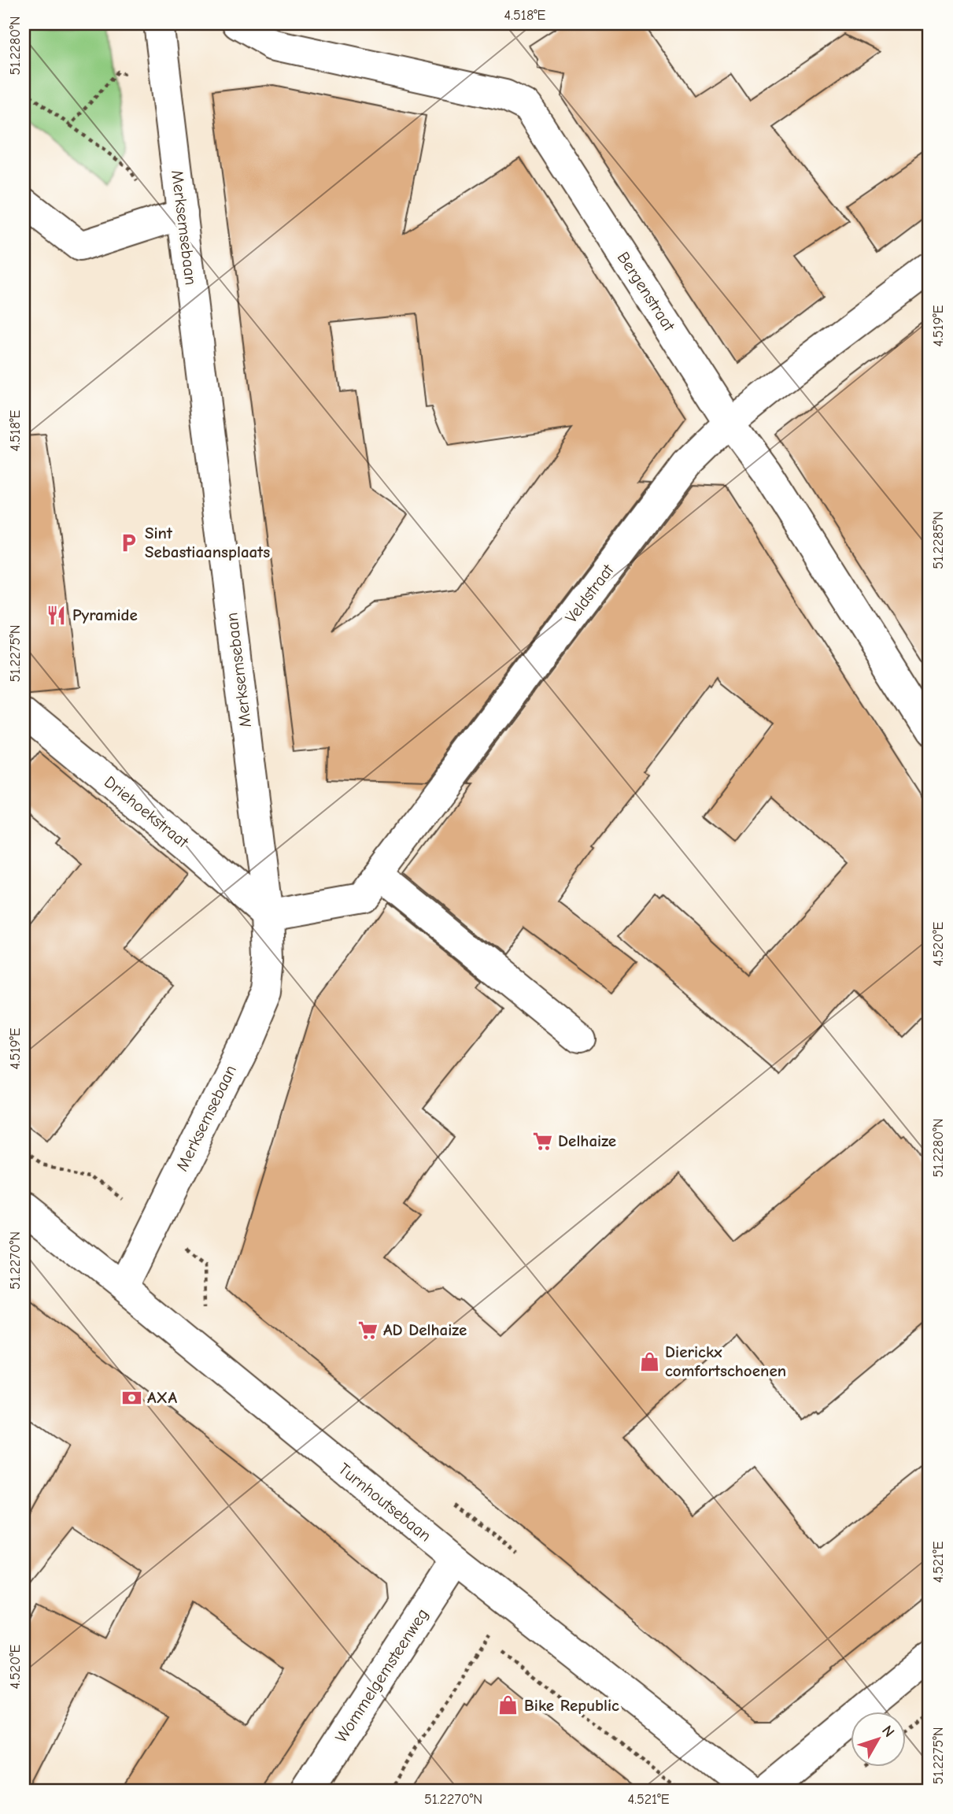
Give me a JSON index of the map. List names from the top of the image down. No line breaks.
{"streets":{"street":["Merksemsebaan","Bergenstraat","Veldstraat","Driehoekstraat","Turnhoutsebaan","Wommelgemsteenweg"]},"crossings":[["Merksemsebaan","Veldstraat"],["Merksemsebaan","Driehoekstraat"],["Merksemsebaan","Turnhoutsebaan"],["Bergenstraat","Veldstraat"],["Veldstraat","Driehoekstraat"],["Turnhoutsebaan","Wommelgemsteenweg"]],"places":{"parking":["Sint Sebastiaansplaats"],"restaurant":["Pyramide"],"supermarket":["Delhaize","AD Delhaize"],"shop":["Dierickx comfortschoenen","Bike Republic"],"bank":["AXA"]},"north":"top right","coordinates":["4.518°E","51.2280°N","4.519°E","51.2285°N","51.2275°N","4.520°E","51.2270°N","4.521°E"]}
